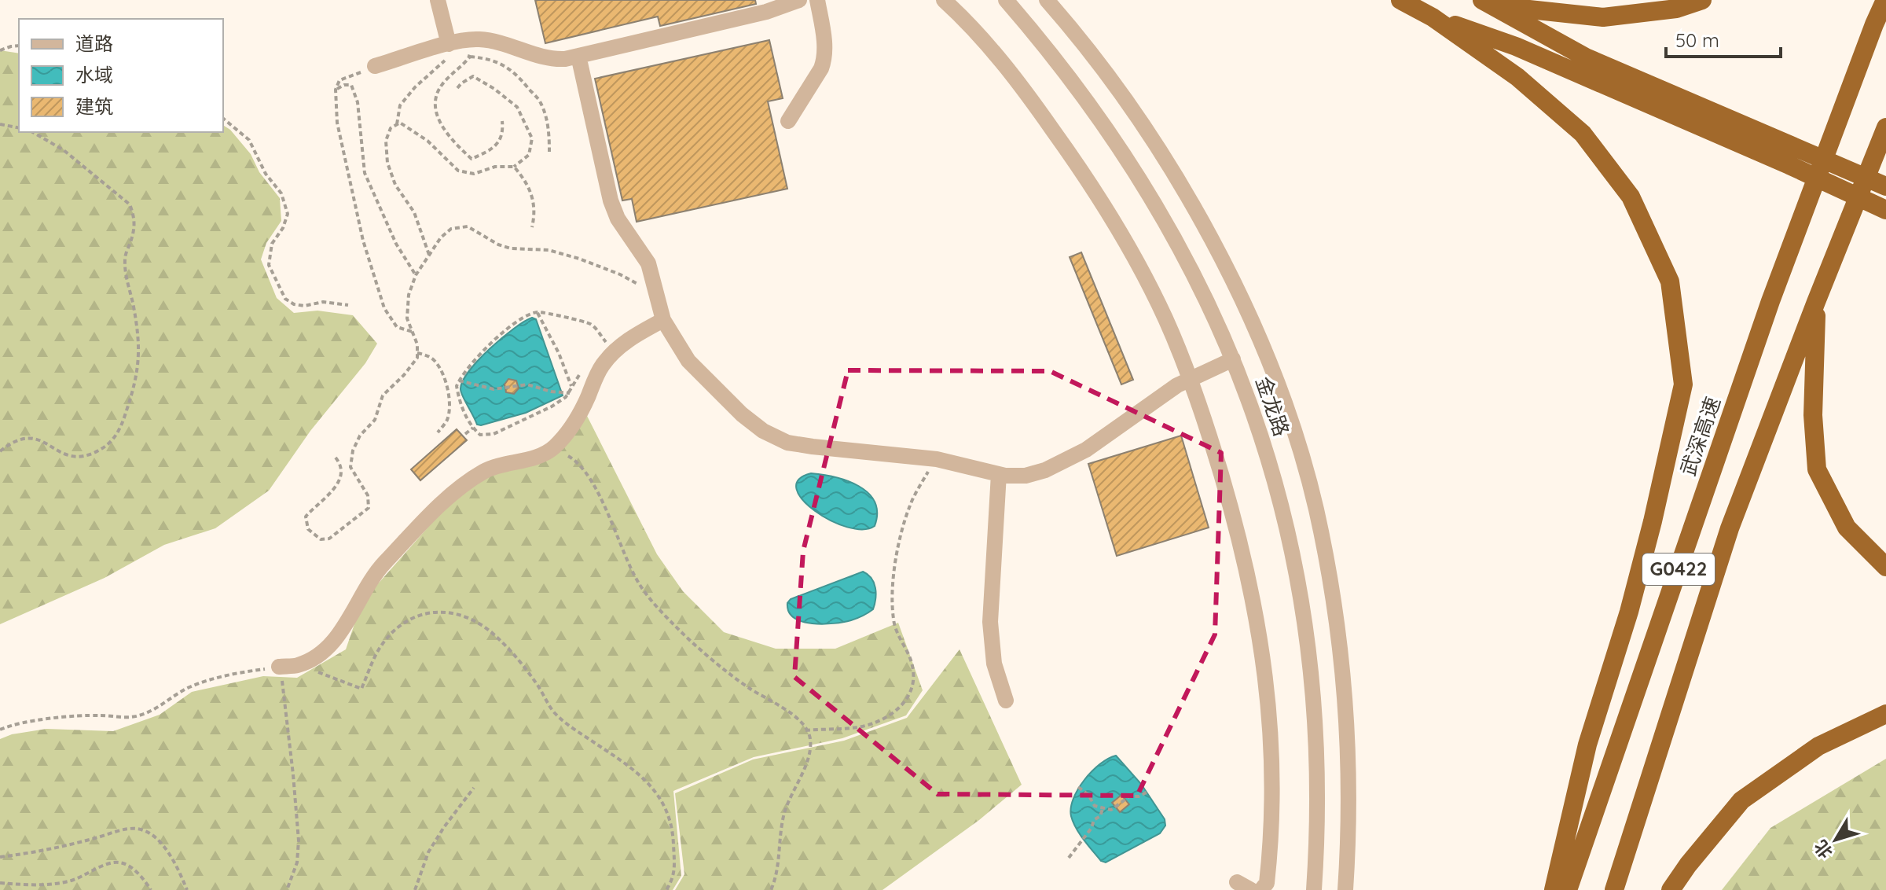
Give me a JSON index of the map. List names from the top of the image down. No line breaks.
{"streets":{"highway":["武深高速","G0422"],"street":["金龙路"]},"legend":["道路","水域","建筑"],"scale_bar":"50 m","north":"bottom left"}
